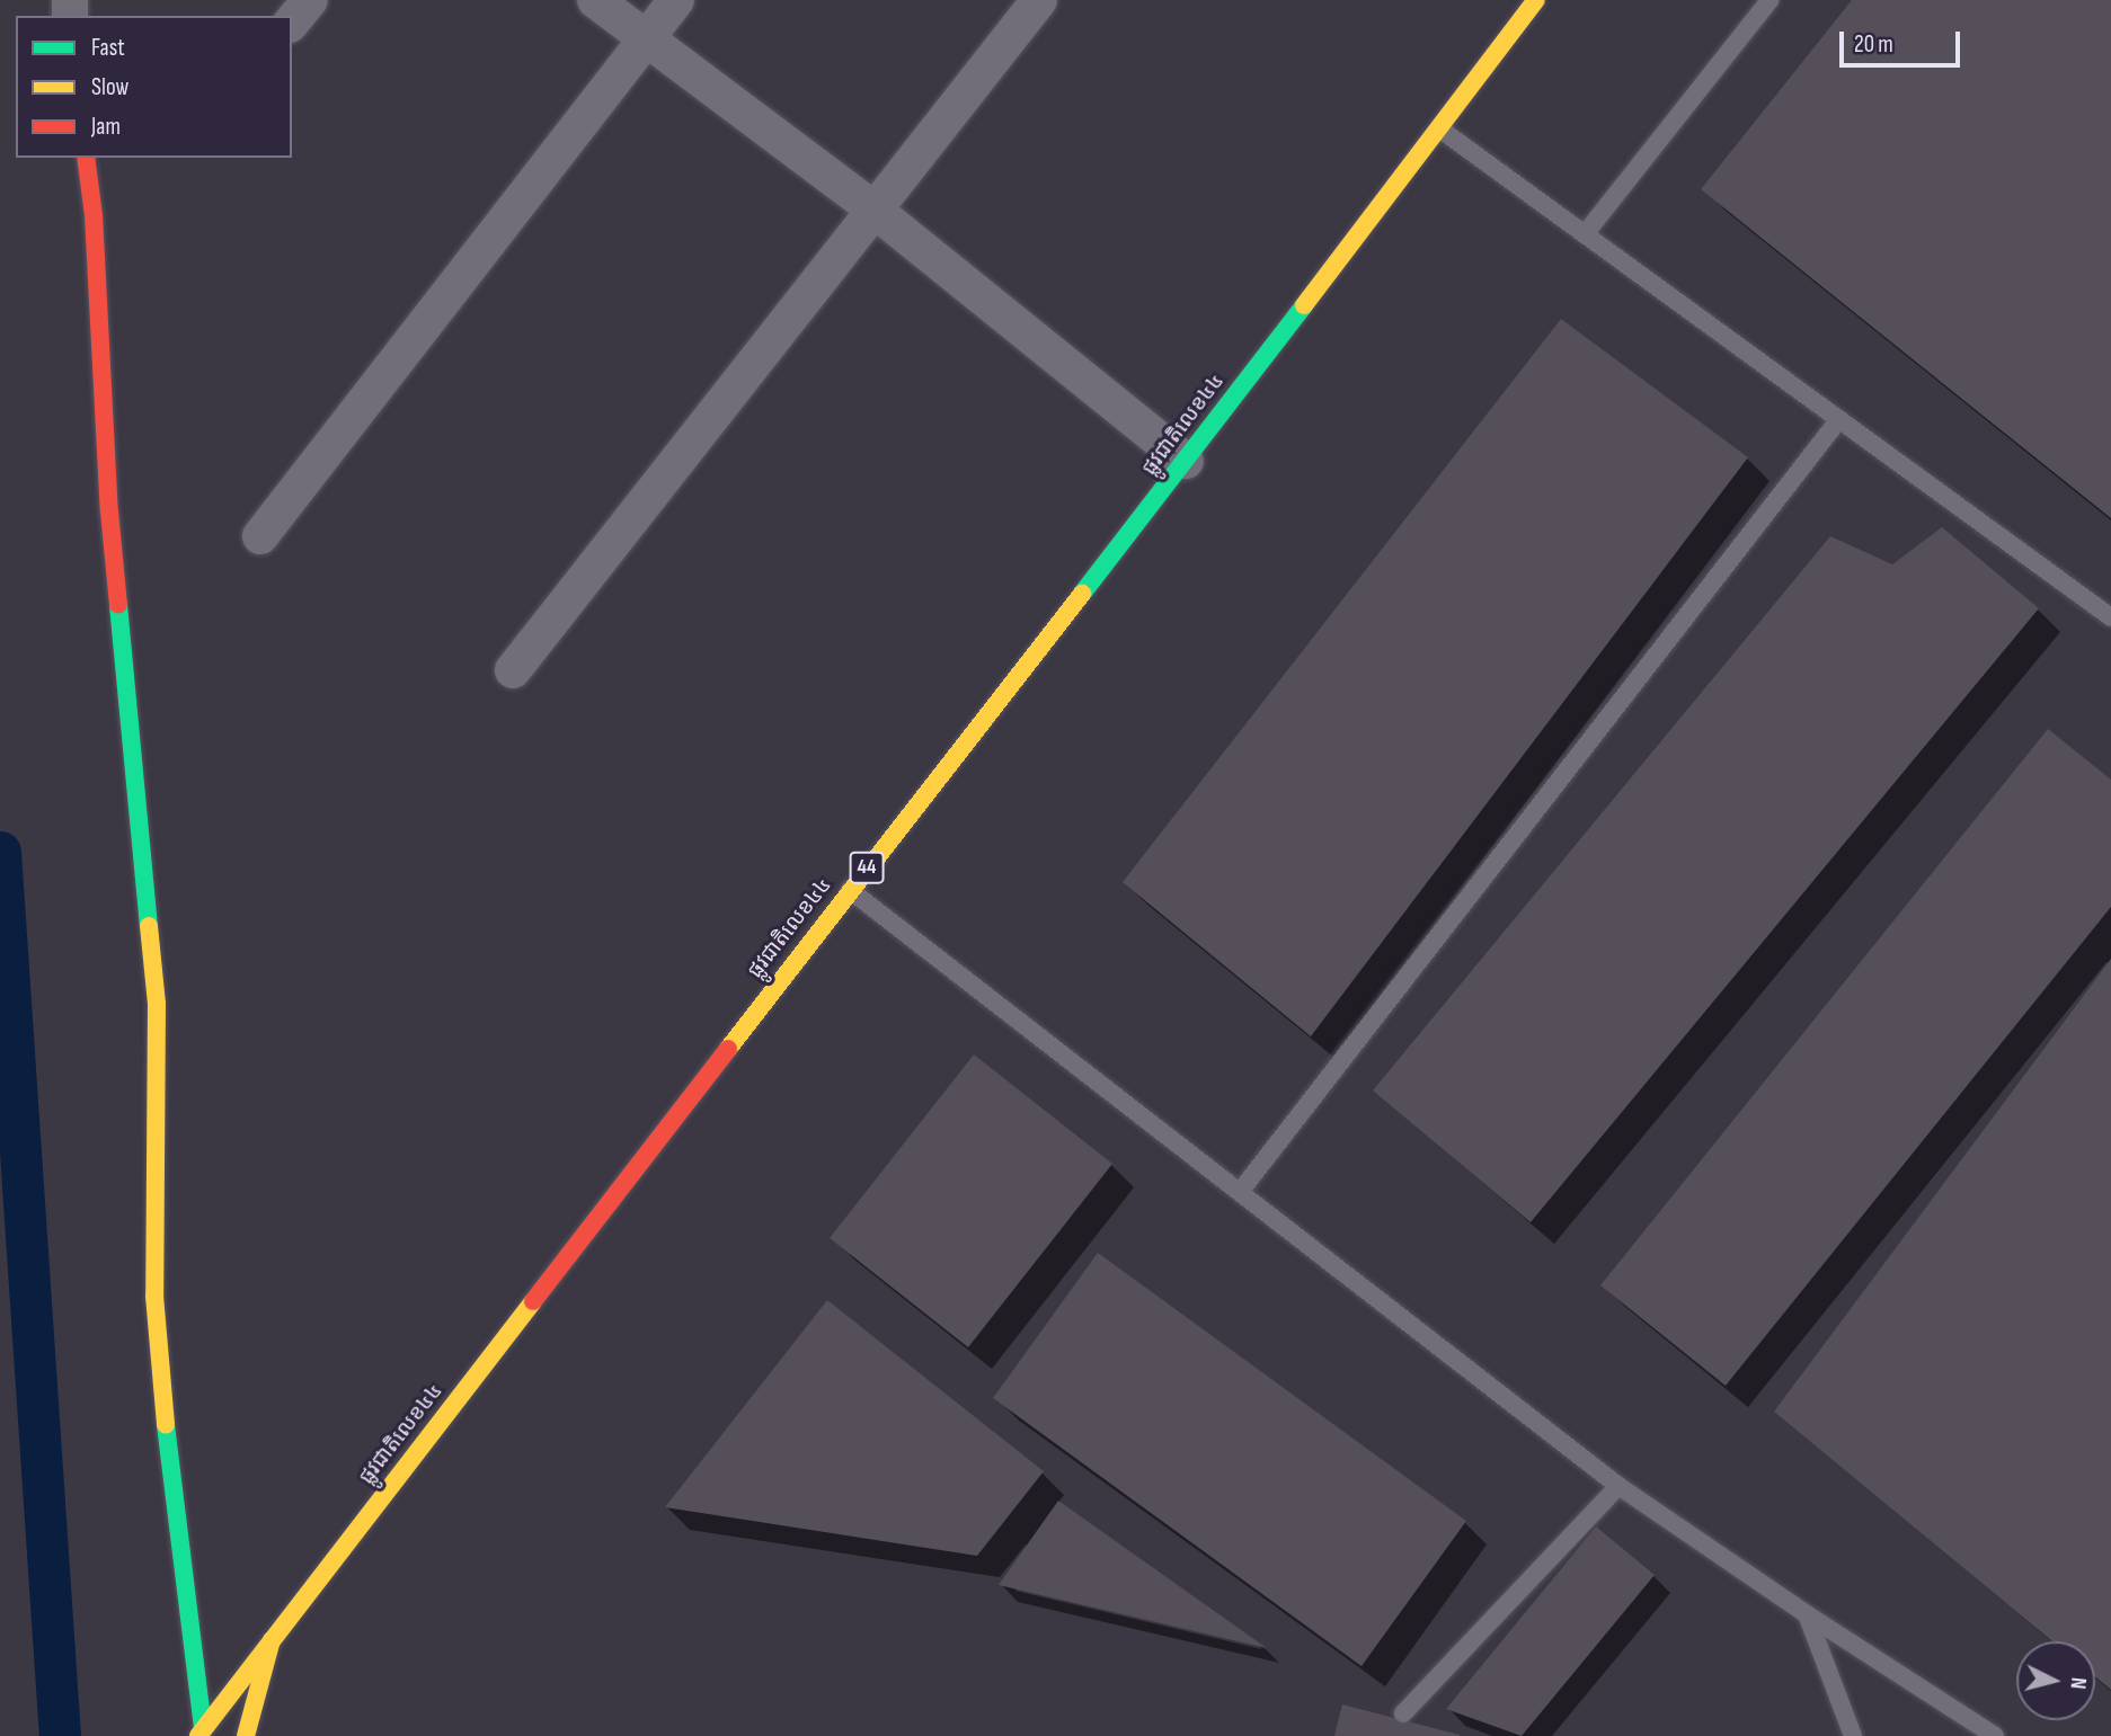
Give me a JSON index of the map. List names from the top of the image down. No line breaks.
{"streets":{"main road":["ផ្លូវជាតិលេខ៤៤","44"]},"legend":["Fast","Slow","Jam"],"scale_bar":"20 m","north":"right"}
